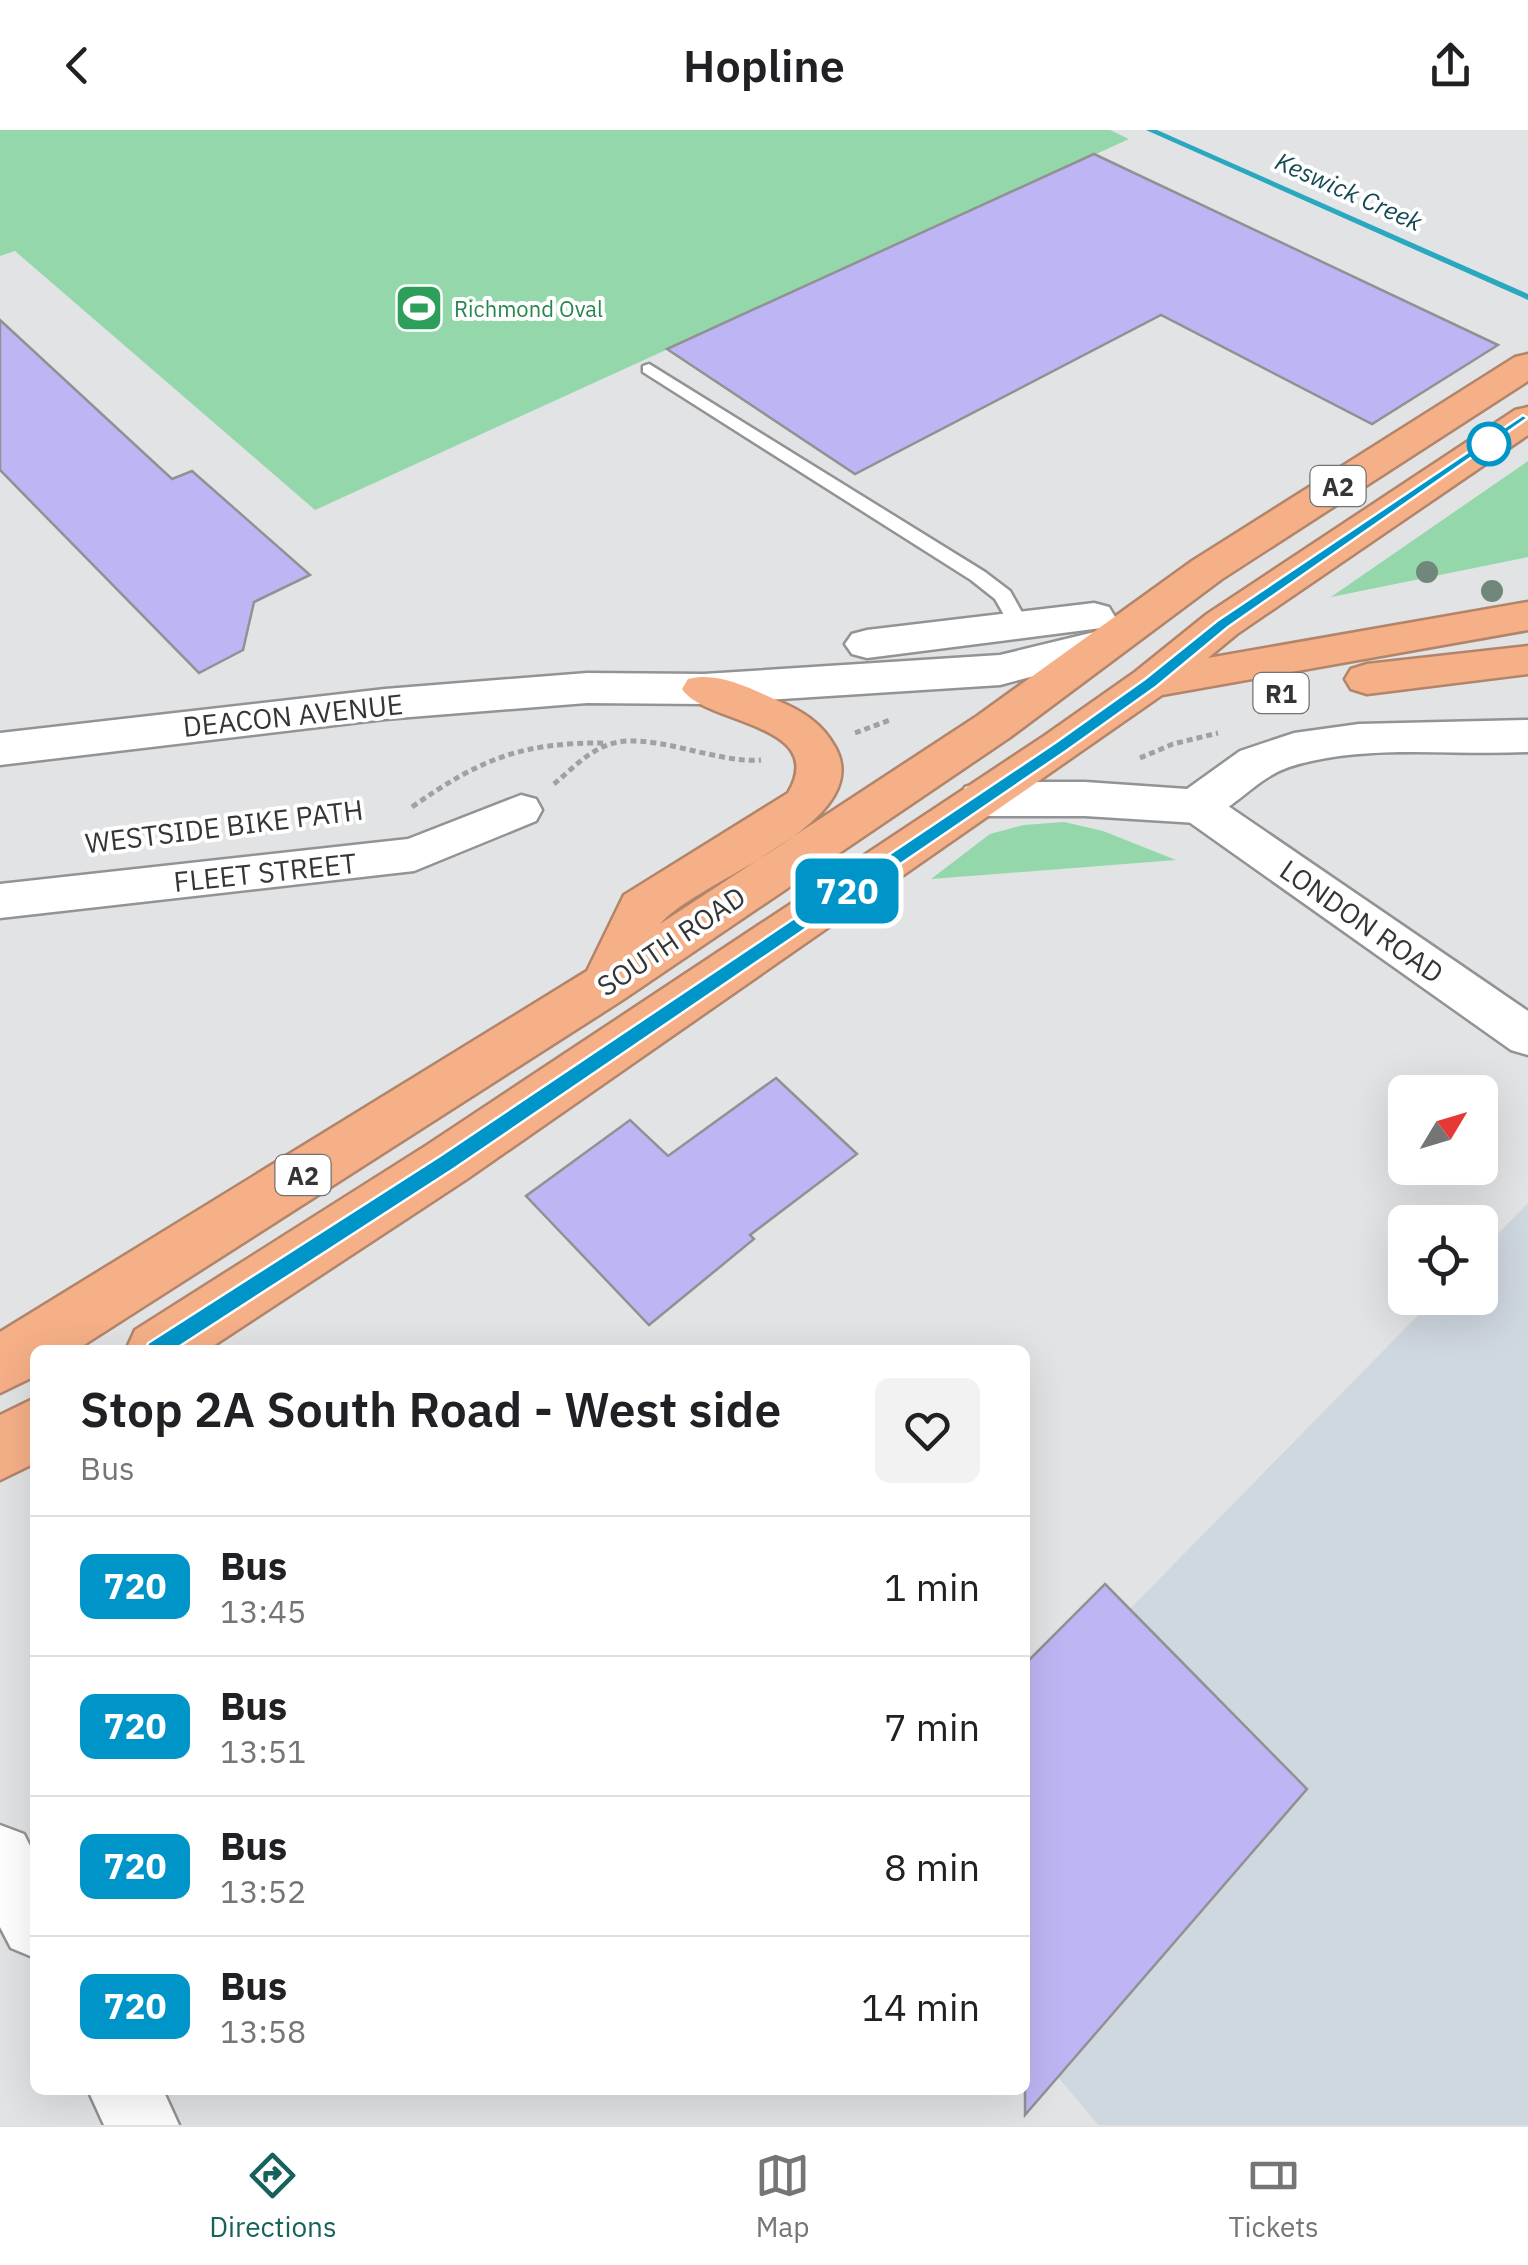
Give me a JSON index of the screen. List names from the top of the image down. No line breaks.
{"streets":{"highway":["A2","R1","SOUTH ROAD"],"street":["DEACON AVENUE","FLEET STREET","LONDON ROAD"],"path":["WESTSIDE BIKE PATH"]},"crossings":[["R1","SOUTH ROAD"],["DEACON AVENUE","SOUTH ROAD"]],"water":["Keswick Creek"],"places":{"sports":["Richmond Oval"]},"lines":["bus line 720"],"north":"top right","page":{"header":"Hopline","on_map":"720","heading":["Stop 2A South Road - West side","Bus"],"list":[{"mark":"720","name":"Bus","note":"13:45","value":"1 min"},{"mark":"720","name":"Bus","note":"13:51","value":"7 min"},{"mark":"720","name":"Bus","note":"13:52","value":"8 min"},{"mark":"720","name":"Bus","note":"13:58","value":"14 min"}],"tabs":["Directions","Map","Tickets"]}}
